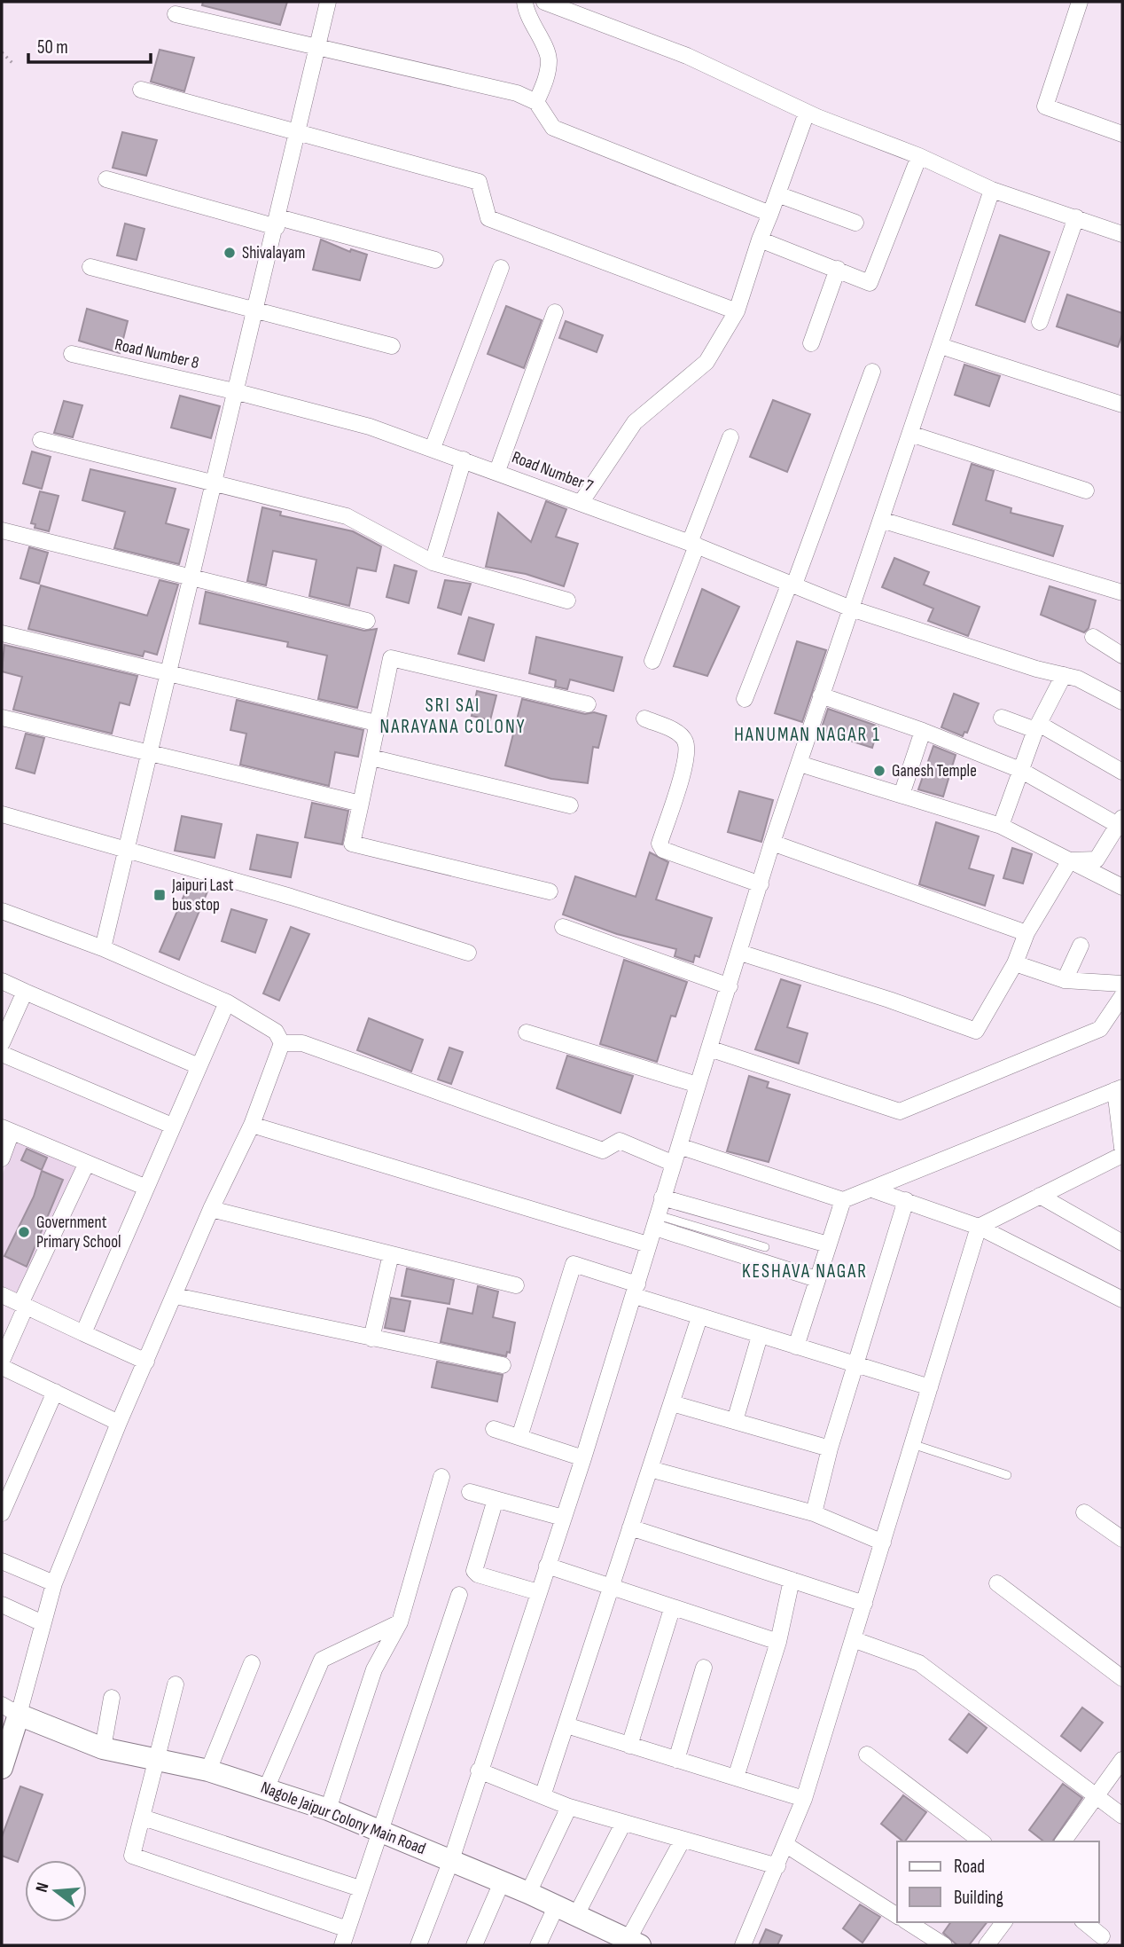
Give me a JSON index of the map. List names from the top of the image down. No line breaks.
{"streets":{"street":["Road Number 8","Road Number 7","Nagole Jaipur Colony Main Road"]},"crossings":[["Road Number 8","Road Number 7"]],"districts":["SRI SAI NARAYANA COLONY","HANUMAN NAGAR 1","KESHAVA NAGAR"],"places":{"other":["Shivalayam","Ganesh Temple","Government Primary School"],"transit":["Jaipuri Last bus stop"]},"legend":["Road","Building"],"scale_bar":"50 m","north":"left"}
